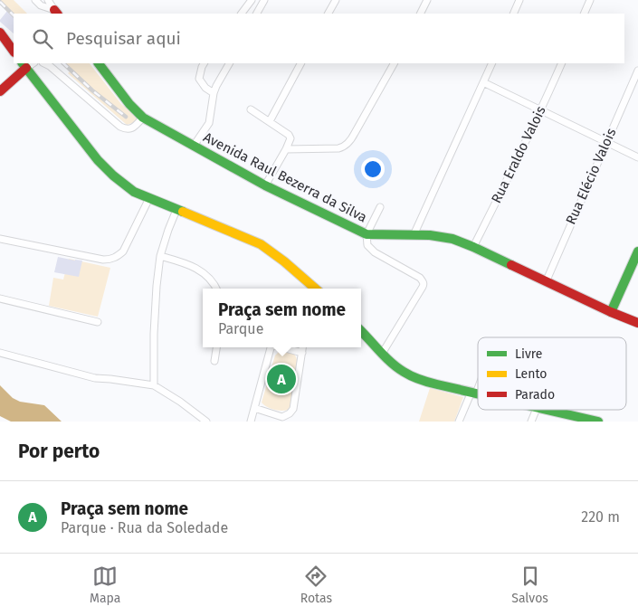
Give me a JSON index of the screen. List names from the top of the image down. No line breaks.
{"streets":{"street":["Rua Eraldo Valois","Rua Elécio Valois","Avenida Raul Bezerra da Silva"]},"crossings":[["Rua Eraldo Valois","Avenida Raul Bezerra da Silva"],["Rua Elécio Valois","Avenida Raul Bezerra da Silva"]],"legend":["Livre","Lento","Parado"],"page":{"search":"Pesquisar aqui","popup":["Praça sem nome","Parque"],"pins":"A","heading":"Por perto","list":[{"mark":"A","name":"Praça sem nome","note":"Parque · Rua da Soledade","value":"220 m"}],"nav":["Mapa","Rotas","Salvos"]}}
